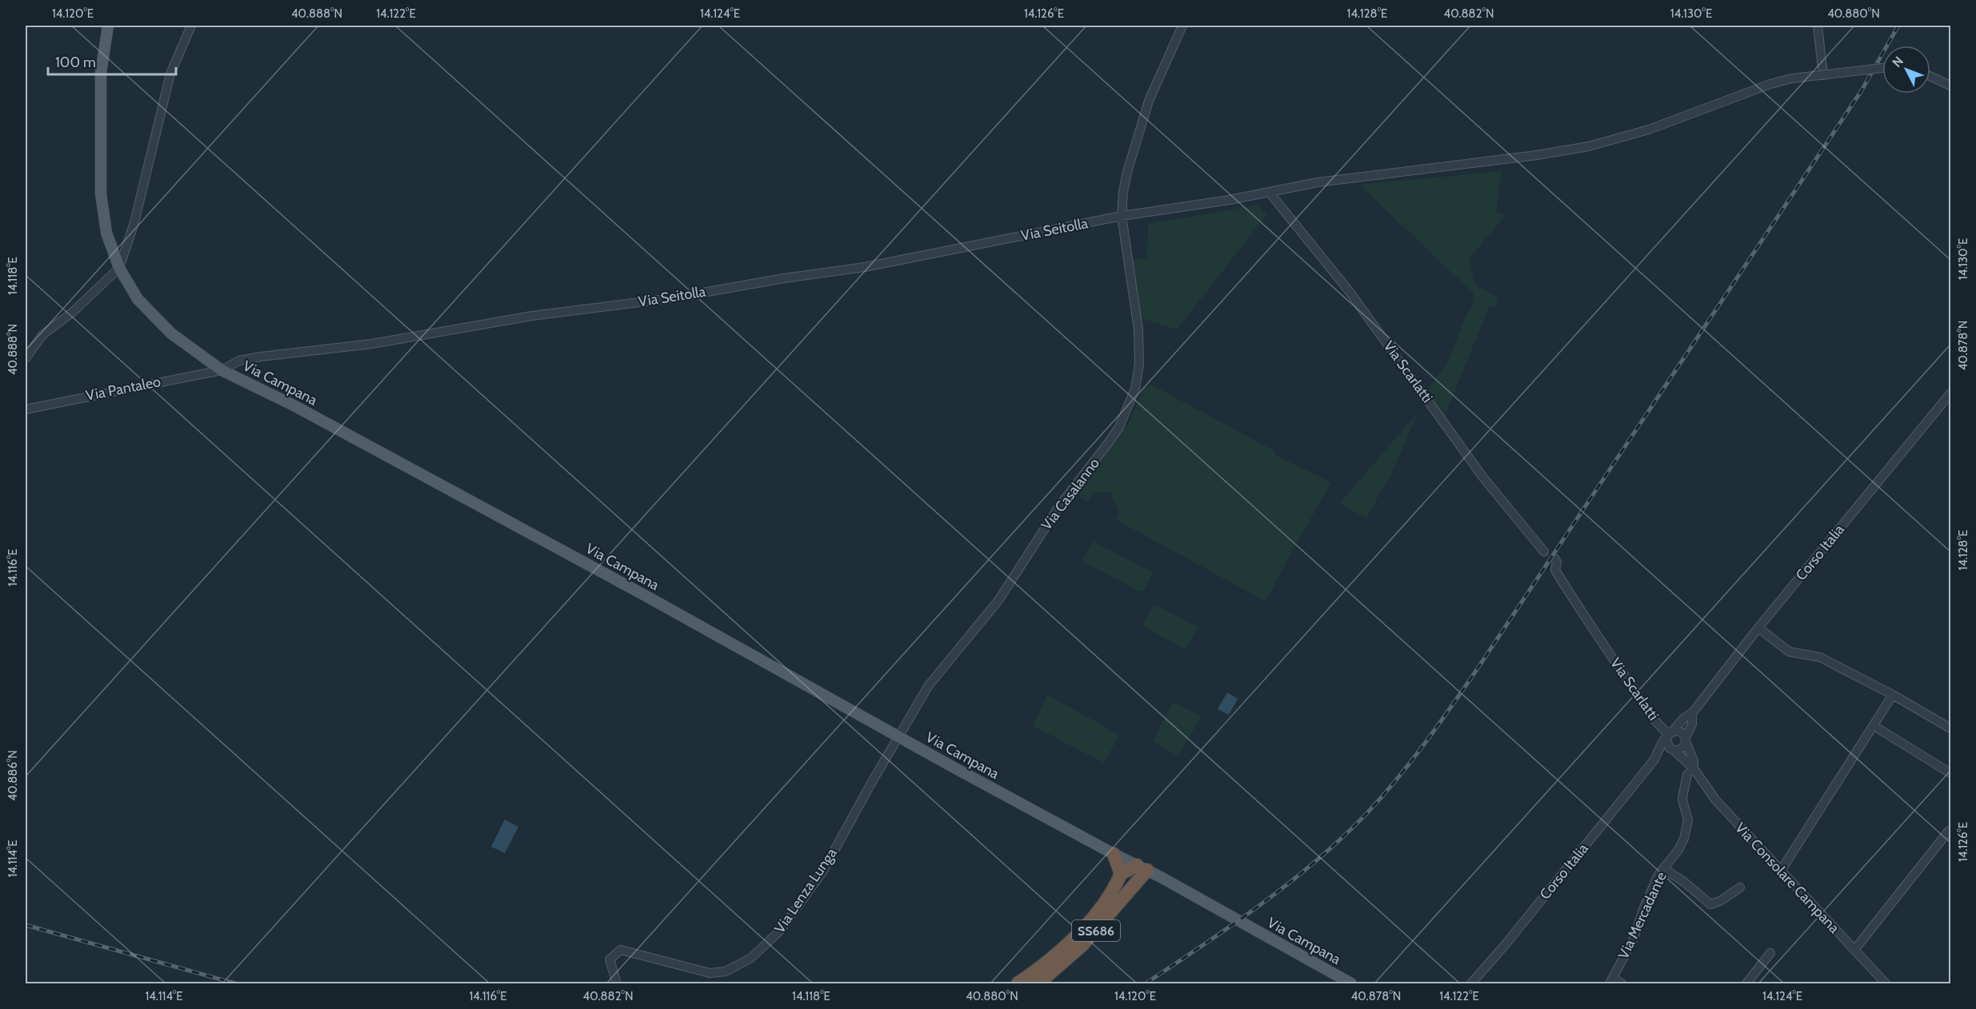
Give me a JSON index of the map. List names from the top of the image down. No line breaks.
{"streets":{"highway":["SS686"],"main road":["Via Campana"],"street":["Via Seitolla","Via Scarlatti","Via Pantaleo","Via Casalanno","Corso Italia","Via Consolare Campana","Via Lenza Lunga","Via Mercadante"]},"crossings":[["Via Seitolla","Via Scarlatti"],["Via Seitolla","Via Campana"],["Via Seitolla","Via Pantaleo"],["Via Seitolla","Via Casalanno"],["Via Scarlatti","Corso Italia"],["Via Scarlatti","Via Consolare Campana"],["Via Campana","Via Pantaleo"],["Via Campana","Via Casalanno"],["Via Campana","Via Lenza Lunga"],["Via Campana","SS686"],["Via Casalanno","Via Lenza Lunga"],["Corso Italia","Via Consolare Campana"],["Via Consolare Campana","Via Mercadante"]],"scale_bar":"100 m","north":"top left","coordinates":["14.120°E","40.888°N","14.122°E","14.124°E","14.126°E","14.128°E","40.882°N","14.130°E","40.880°N","14.118°E","40.878°N","14.116°E","40.886°N","14.114°E"]}
